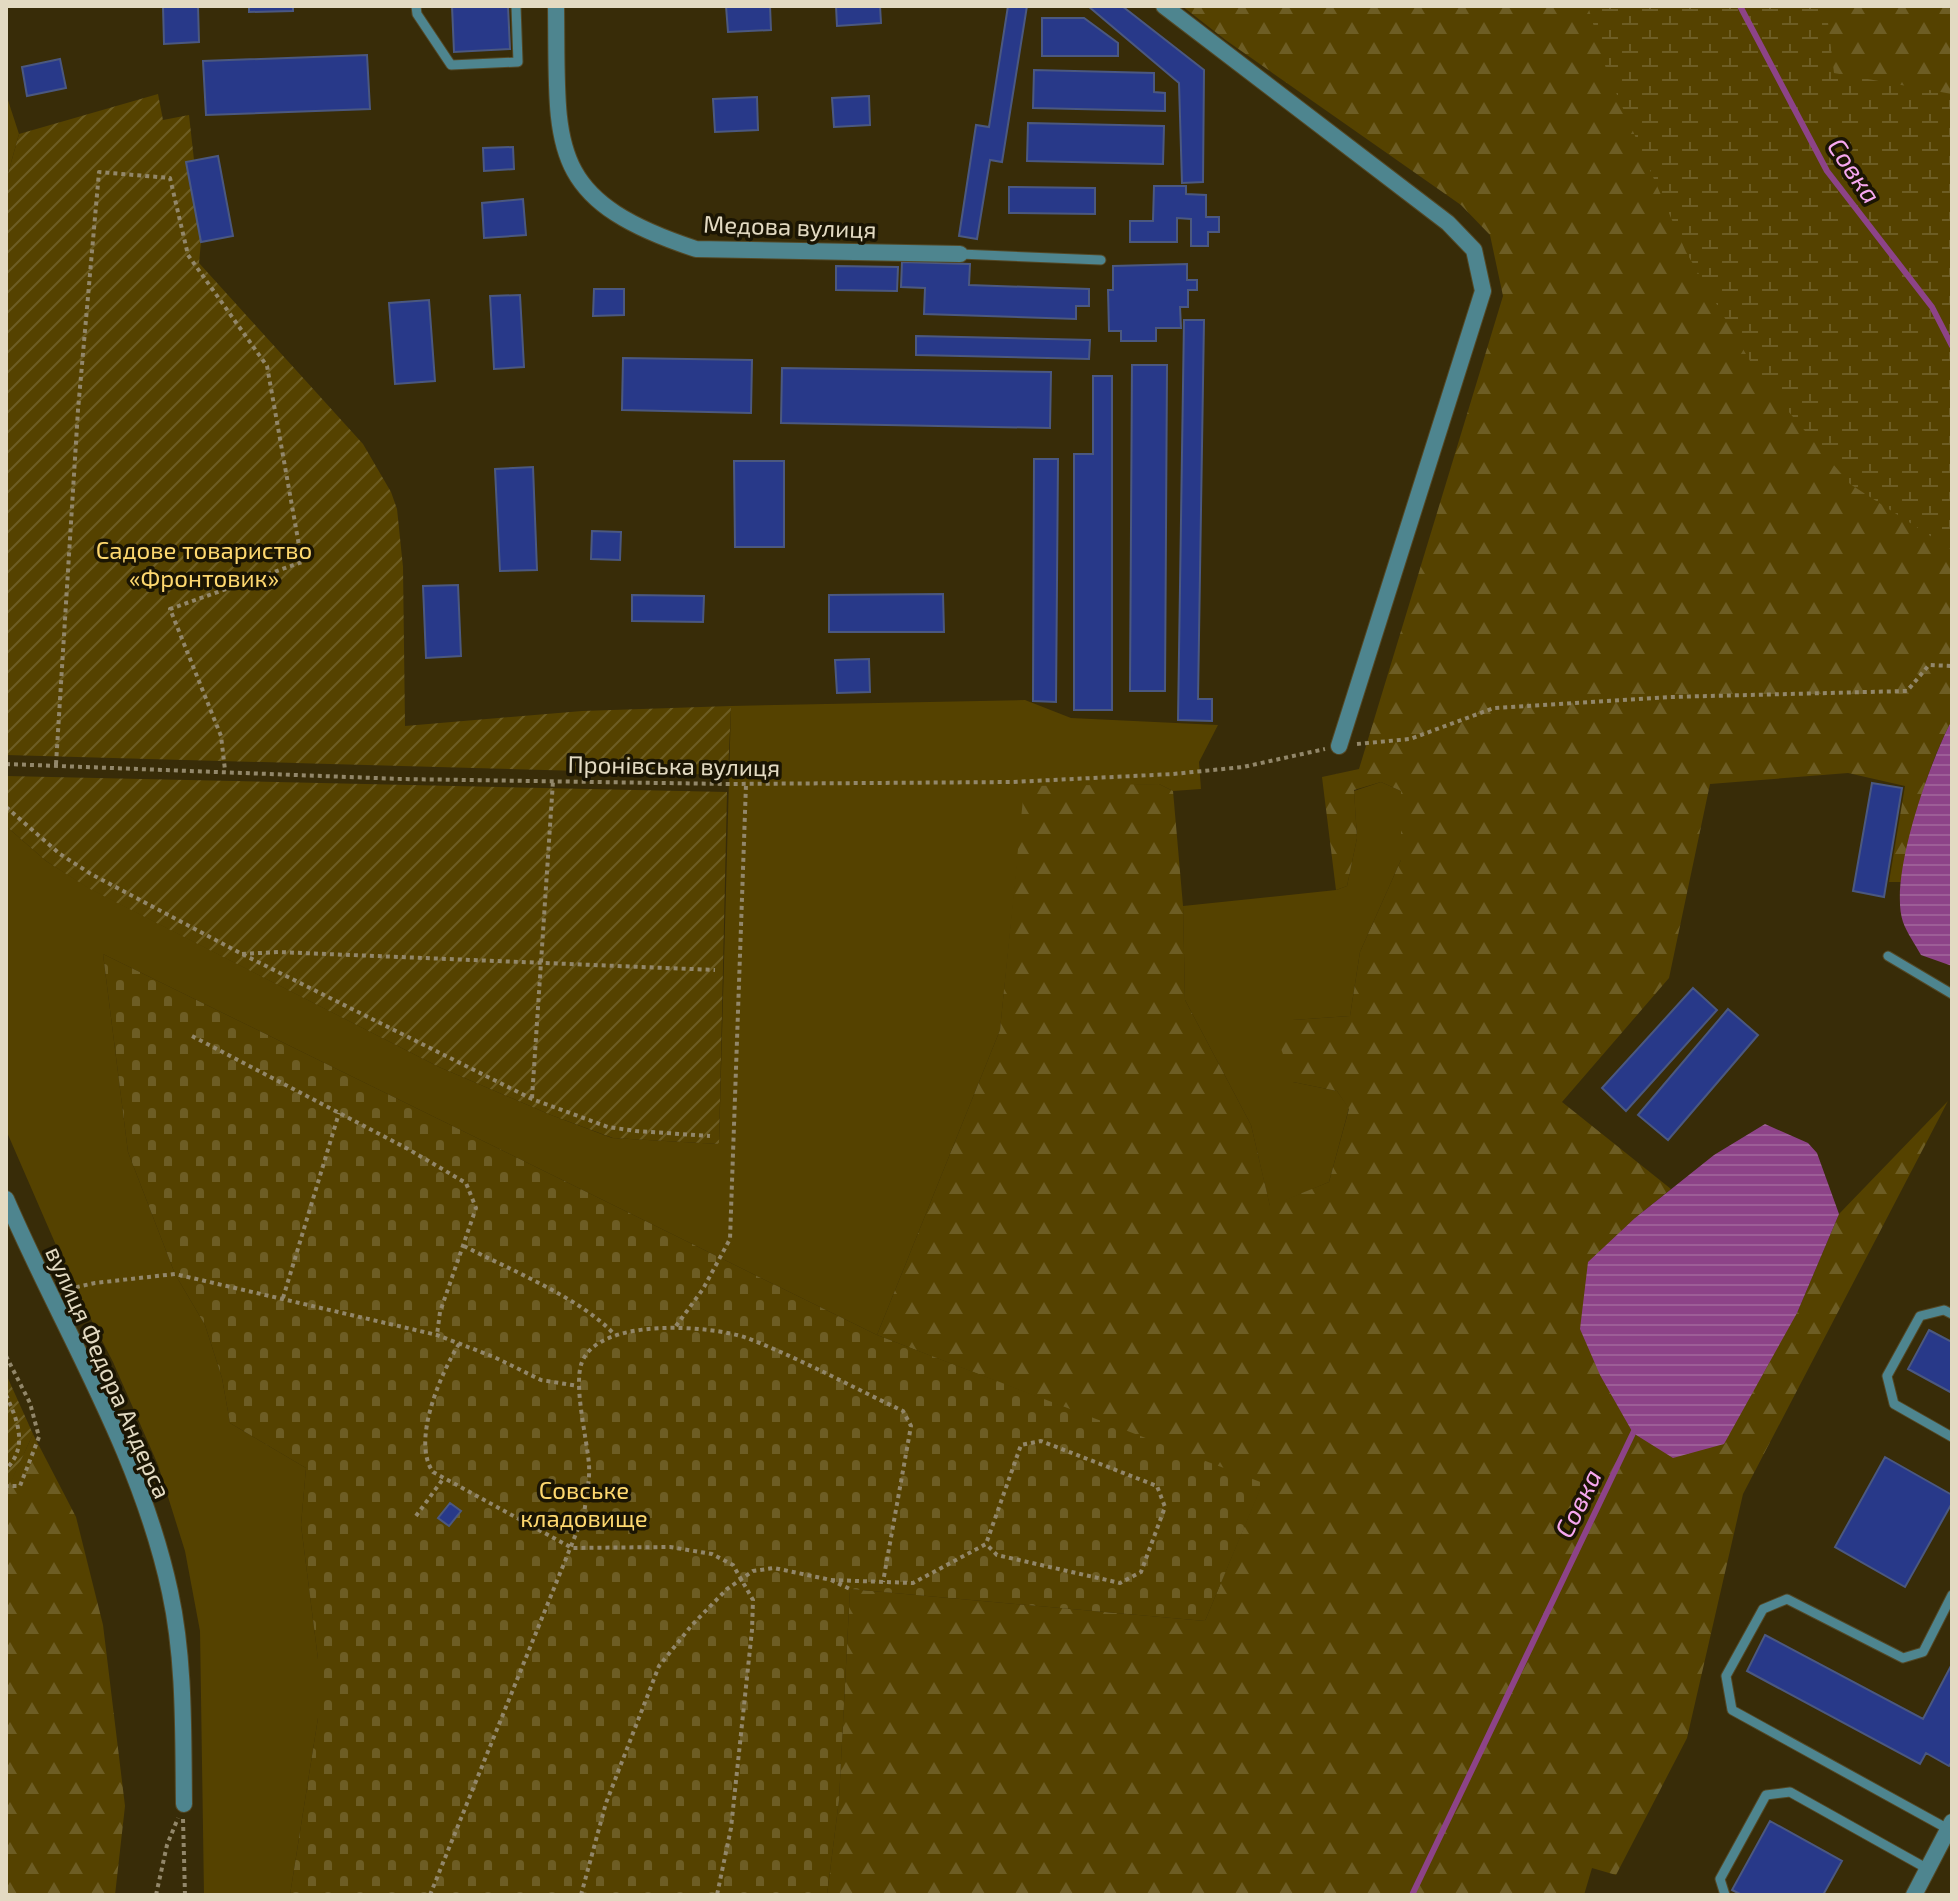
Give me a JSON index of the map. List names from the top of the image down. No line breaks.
{"streets":{"street":["Медова вулиця","вулиця Федора Андерса"],"path":["Пронівська вулиця"]},"water":["Совка"],"parks":["Садове товариство «Фронтовик»","Совське кладовище"]}
